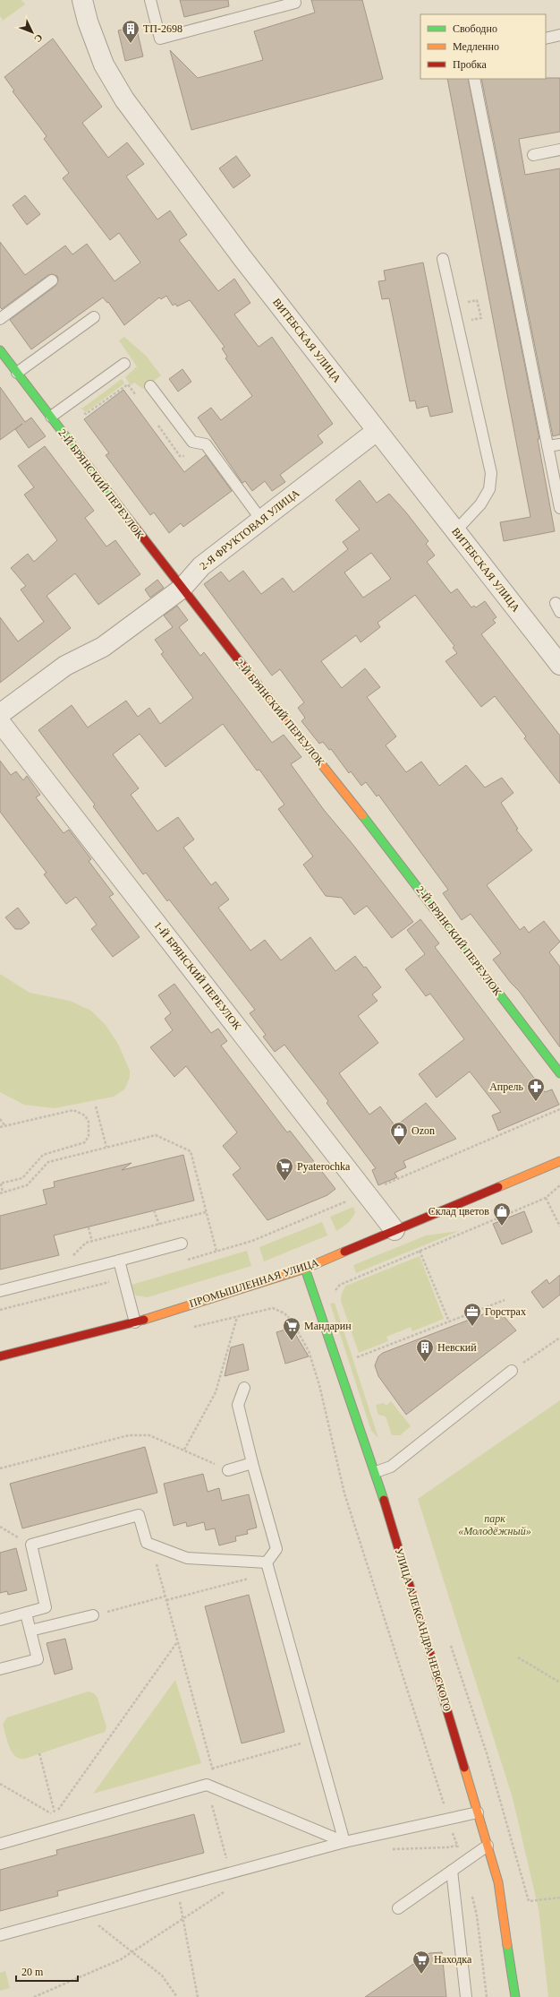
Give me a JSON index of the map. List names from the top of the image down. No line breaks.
{"streets":{"street":["ВИТЕБСКАЯ УЛИЦА","2-Й БРЯНСКИЙ ПЕРЕУЛОК","2-Я ФРУКТОВАЯ УЛИЦА","1-Й БРЯНСКИЙ ПЕРЕУЛОК","ПРОМЫШЛЕННАЯ УЛИЦА","УЛИЦА АЛЕКСАНДРА НЕВСКОГО"]},"crossings":[["ВИТЕБСКАЯ УЛИЦА","2-Я ФРУКТОВАЯ УЛИЦА"],["2-Й БРЯНСКИЙ ПЕРЕУЛОК","2-Я ФРУКТОВАЯ УЛИЦА"],["1-Й БРЯНСКИЙ ПЕРЕУЛОК","ПРОМЫШЛЕННАЯ УЛИЦА"],["ПРОМЫШЛЕННАЯ УЛИЦА","УЛИЦА АЛЕКСАНДРА НЕВСКОГО"]],"parks":["парк «Молодёжный»"],"places":{"building":["ТП-2698","Невский"],"pharmacy":["Апрель"],"shop":["Ozon","Склад цветов"],"supermarket":["Pyaterochka","Мандарин","Находка"],"office":["Горстрах"]},"legend":["Свободно","Медленно","Пробка"],"scale_bar":"20 m","north":"bottom right"}
